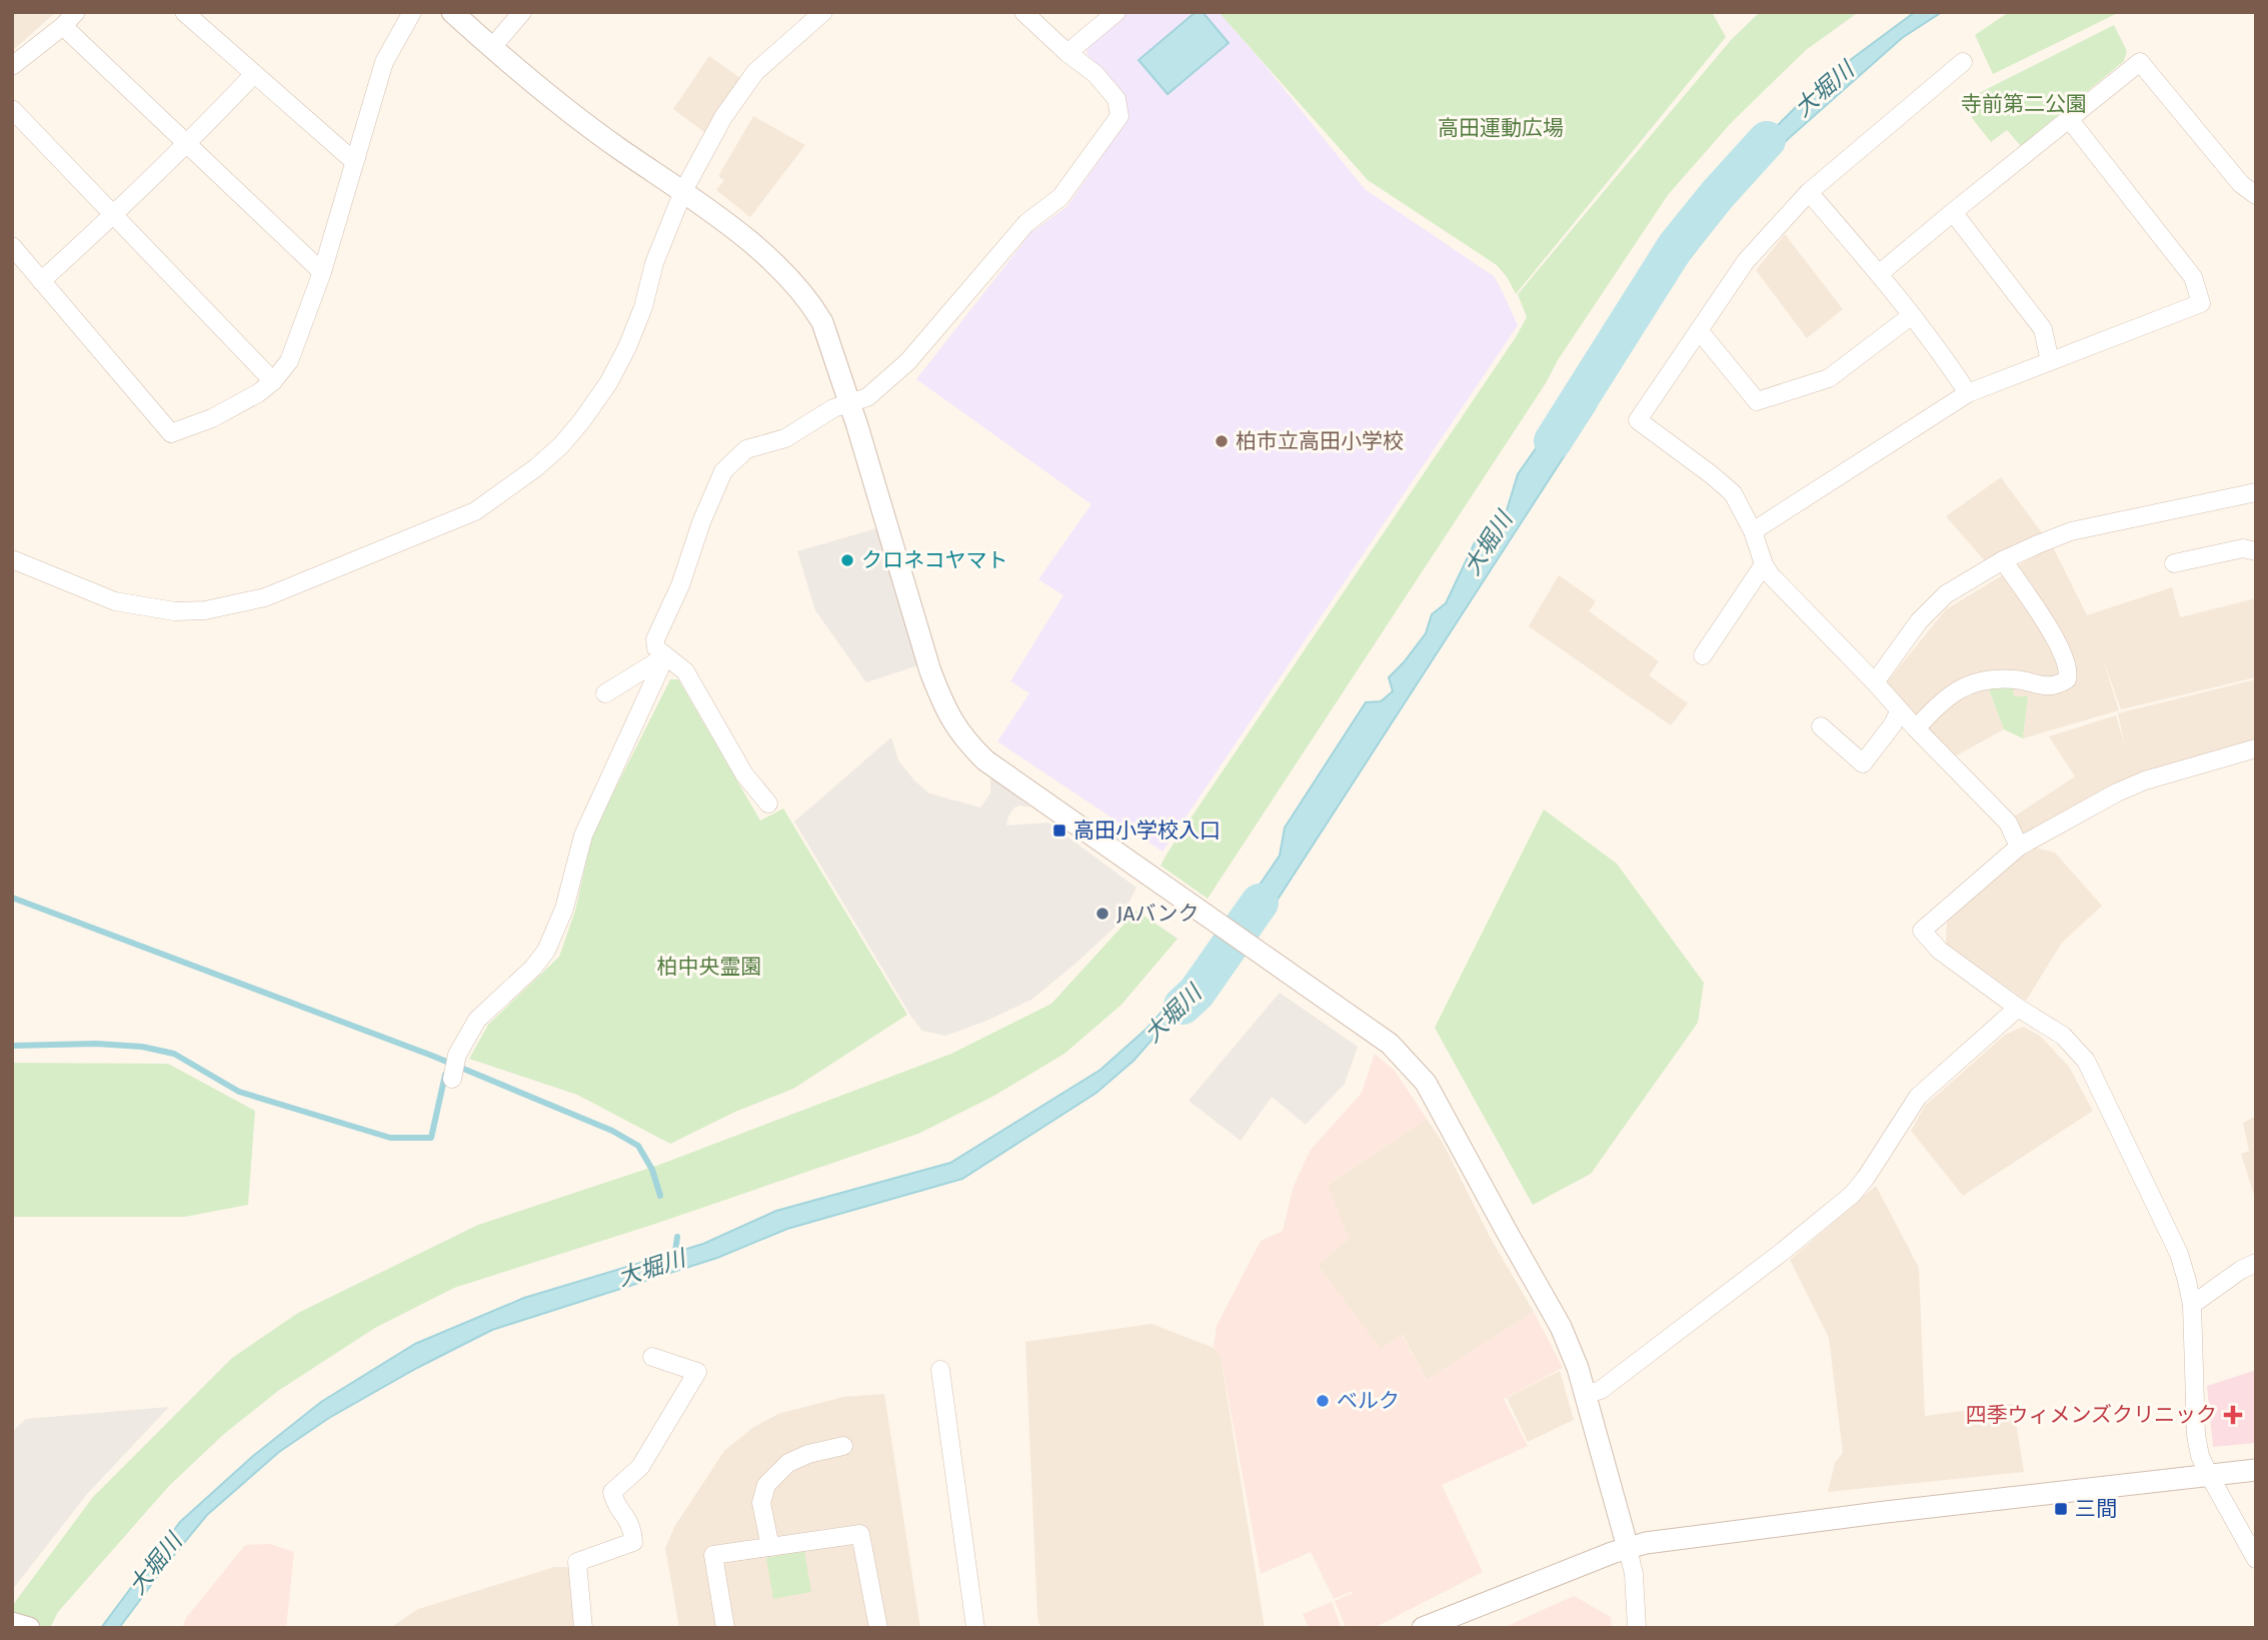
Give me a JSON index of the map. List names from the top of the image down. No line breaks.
{"water":["大堀川"],"parks":["寺前第二公園","高田運動広場","柏中央霊園"],"places":{"other":["柏市立高田小学校","クロネコヤマト","JAバンク","ベルク"],"transit":["高田小学校入口","三間"],"health":["四季ウィメンズクリニック"]}}
